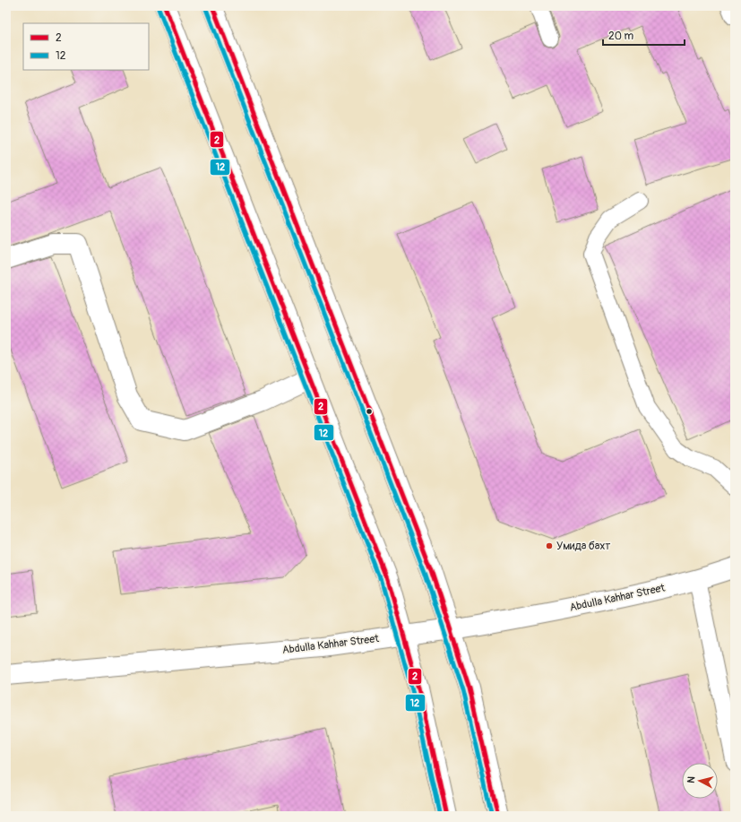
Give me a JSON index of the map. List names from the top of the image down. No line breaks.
{"streets":{"main road":["Abdulla Kahhar Street"]},"places":["Умида бахт"],"lines":["transit line 2","transit line 12"],"legend":["2","12"],"scale_bar":"20 m","north":"left"}
